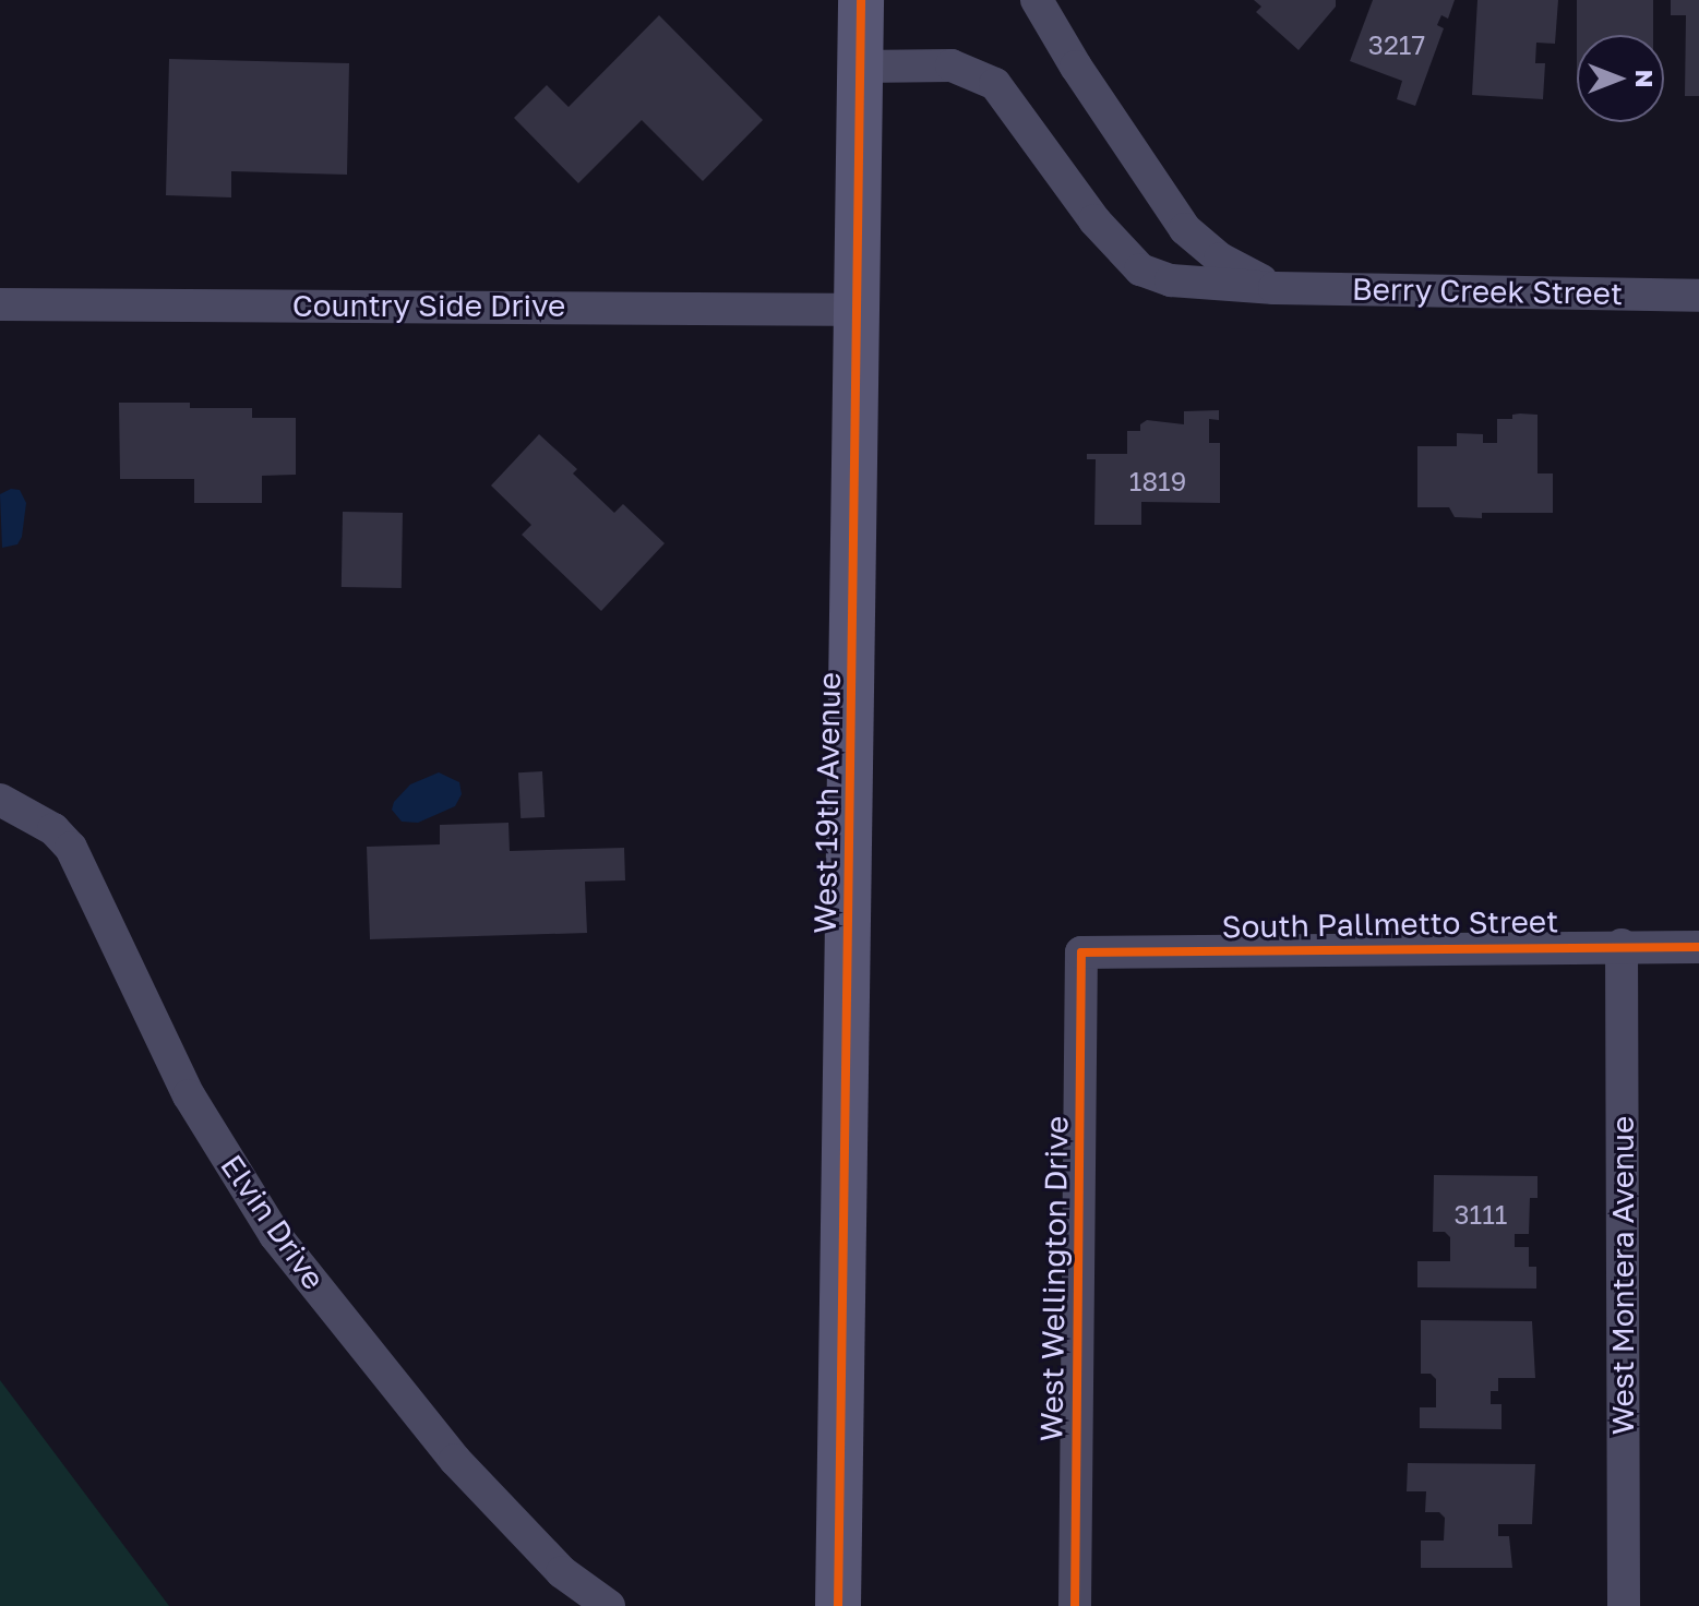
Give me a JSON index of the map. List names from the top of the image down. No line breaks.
{"streets":{"street":["Berry Creek Street","Country Side Drive","West 19th Avenue","South Pallmetto Street","Elvin Drive","West Montera Avenue","West Wellington Drive"]},"crossings":[["Berry Creek Street","West 19th Avenue"],["Country Side Drive","West 19th Avenue"],["South Pallmetto Street","West Montera Avenue"],["South Pallmetto Street","West Wellington Drive"]],"house_numbers":["3217","1819","3111"],"north":"right"}
